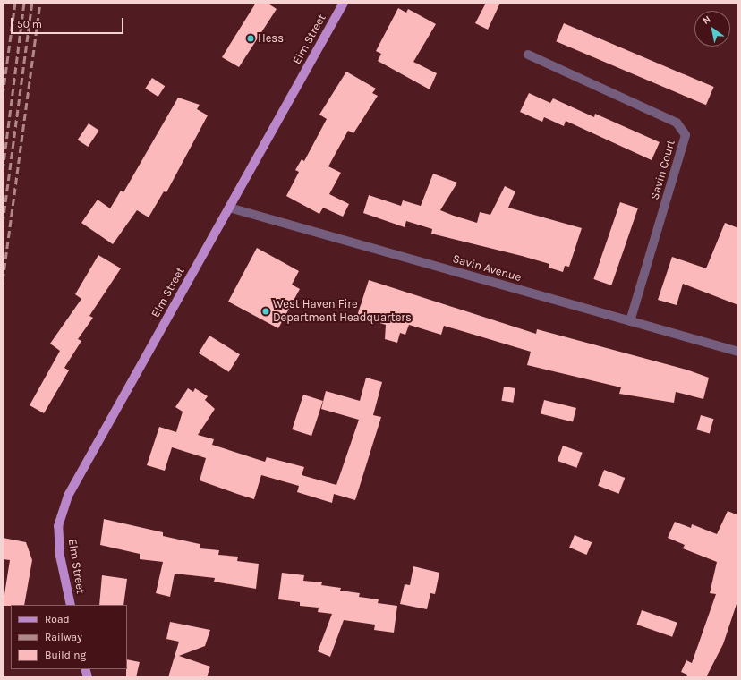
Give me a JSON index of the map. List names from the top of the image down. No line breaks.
{"streets":{"main road":["Elm Street"],"street":["Savin Court","Savin Avenue"]},"crossings":[["Elm Street","Savin Avenue"],["Savin Court","Savin Avenue"]],"places":["Hess","West Haven Fire Department Headquarters"],"legend":["Road","Railway","Building"],"scale_bar":"50 m","north":"top left"}
